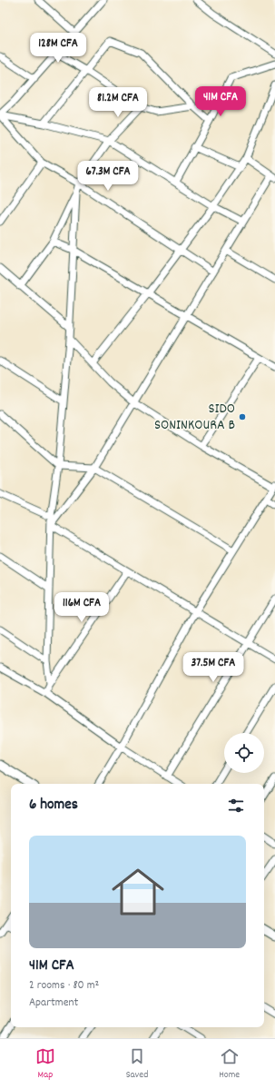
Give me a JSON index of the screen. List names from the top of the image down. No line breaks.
{"places":["SIDO SONINKOURA B"],"page":{"price":["128M CFA","41M CFA","81.2M CFA","67.3M CFA","116M CFA","37.5M CFA"],"heading":"6 homes","list":[{"name":"41M CFA","note":"2 rooms · 80 m² · Apartment"}],"tabs":["Map","Saved","Home"]}}
